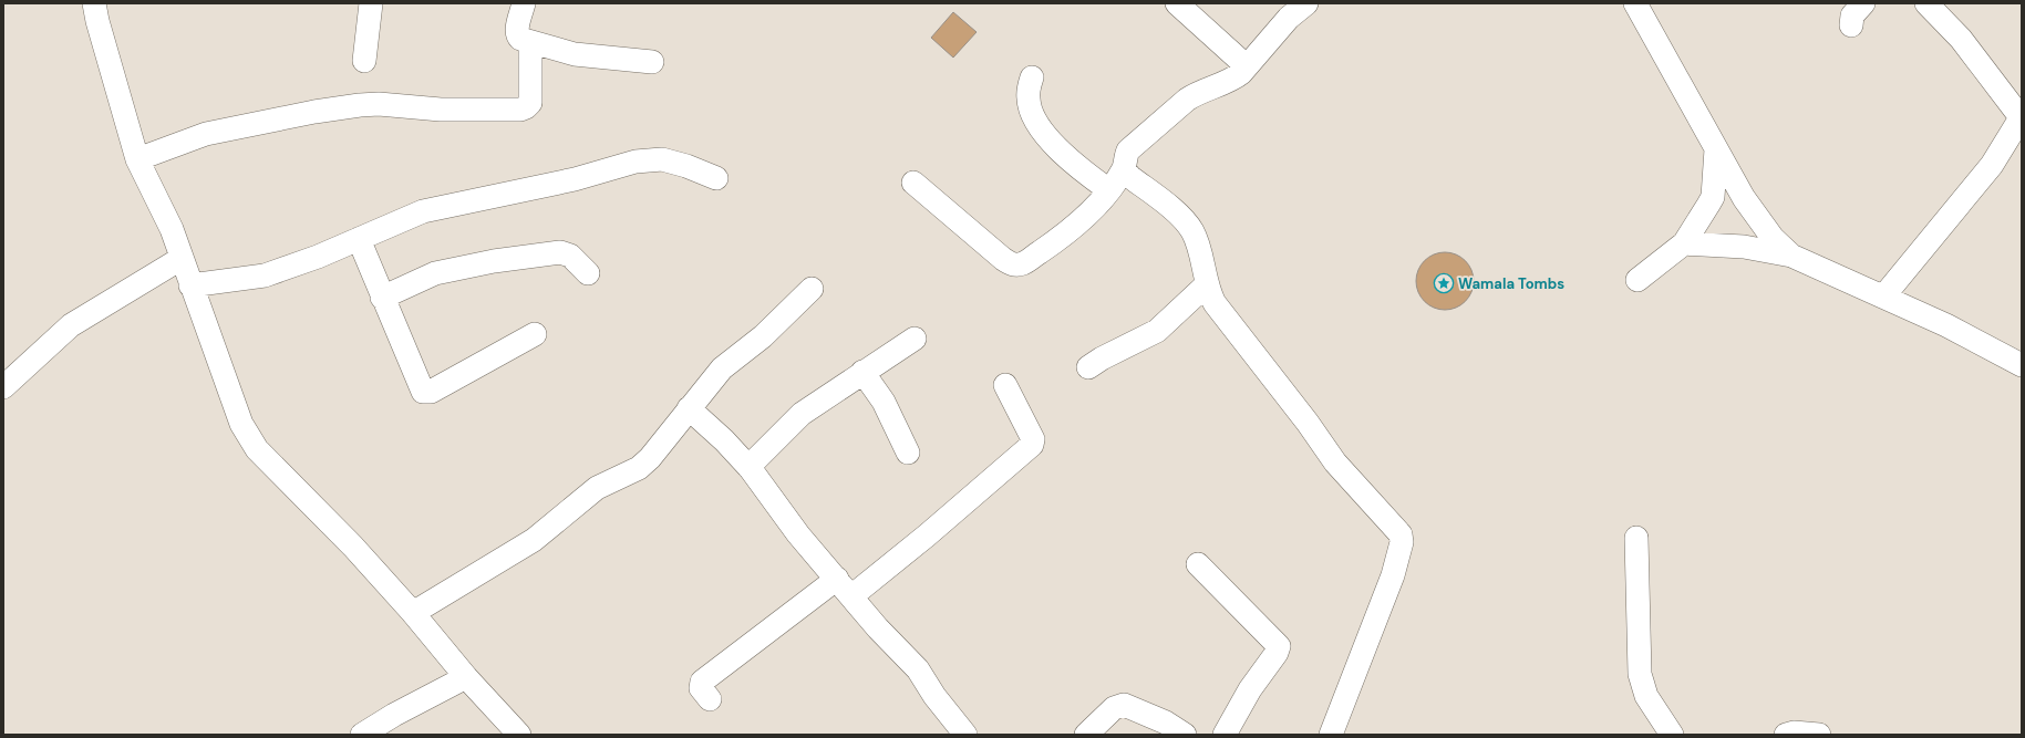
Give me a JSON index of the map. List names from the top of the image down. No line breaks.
{"places":{"place":["Wamala Tombs"]}}
